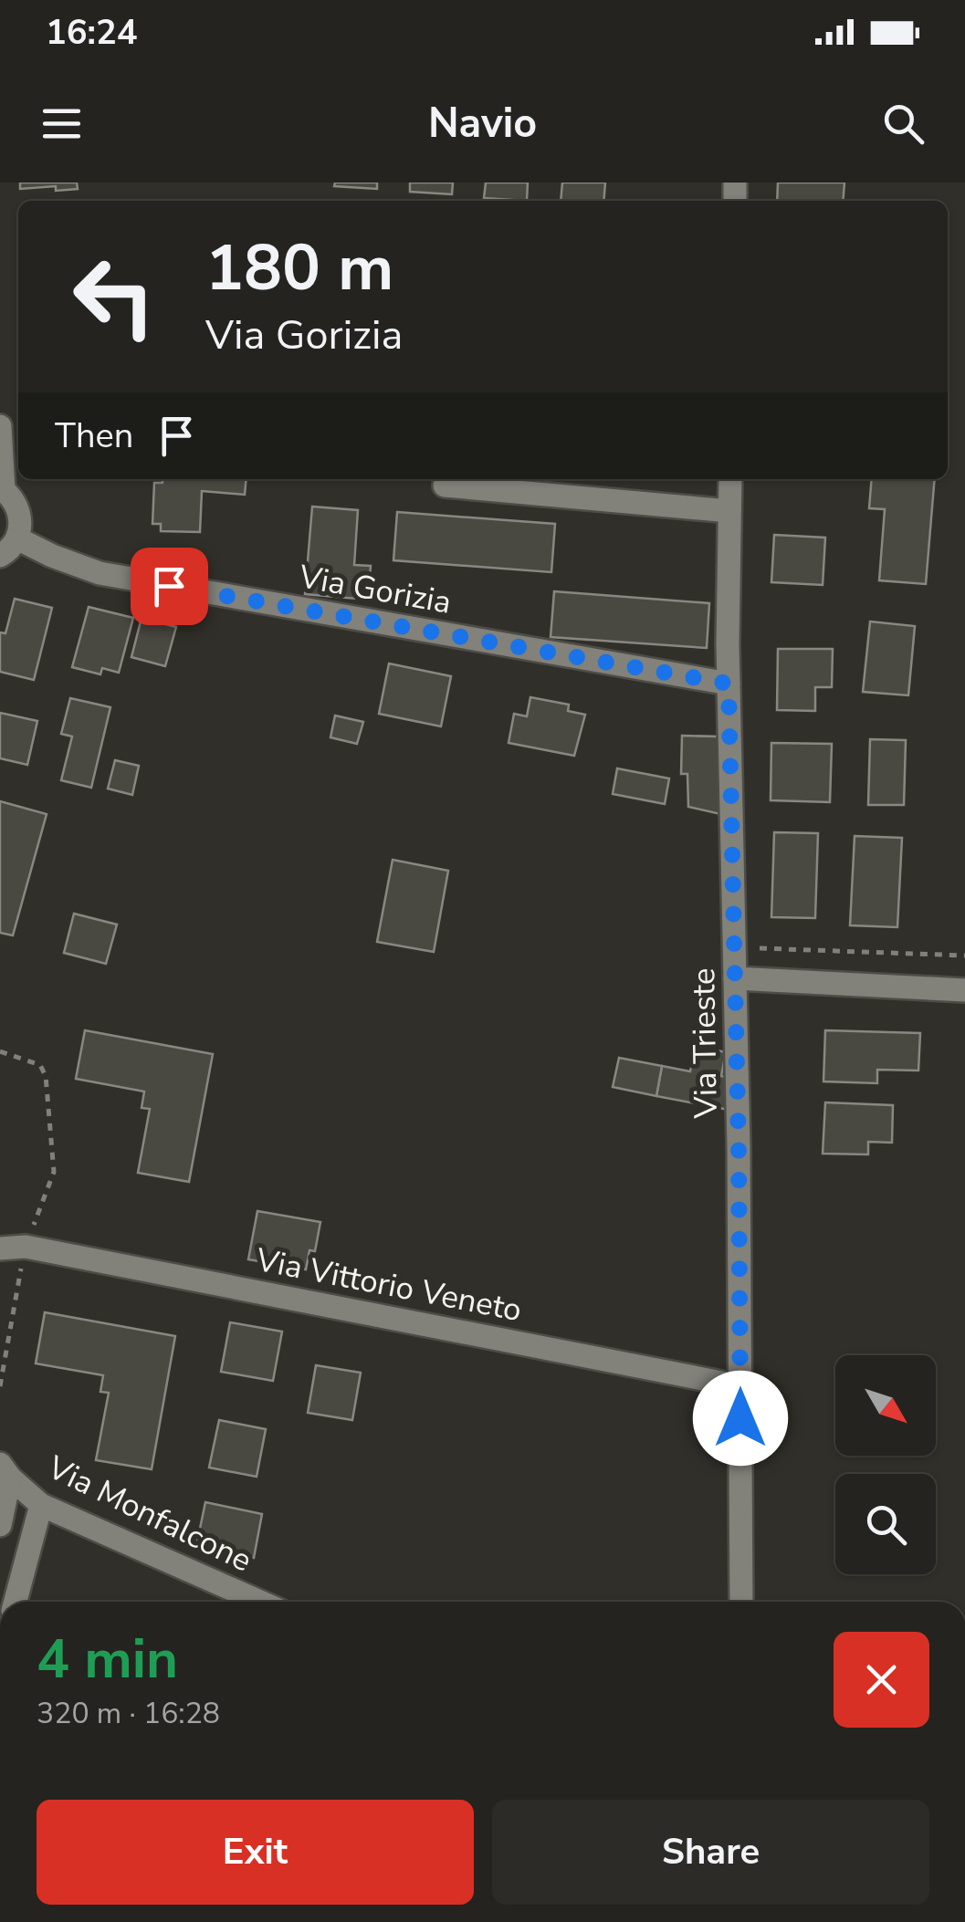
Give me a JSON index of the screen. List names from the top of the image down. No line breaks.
{"streets":{"street":["Via Gorizia","Via Trieste","Via Vittorio Veneto","Via Monfalcone"]},"crossings":[["Via Gorizia","Via Trieste"],["Via Trieste","Via Vittorio Veneto"]],"north":"bottom right","page":{"status":"16:24","header":"Navio","turn":["180 m","Via Gorizia"],"then":"Then","heading":["4 min","320 m · 16:28"],"buttons":["Exit","Share"]}}
